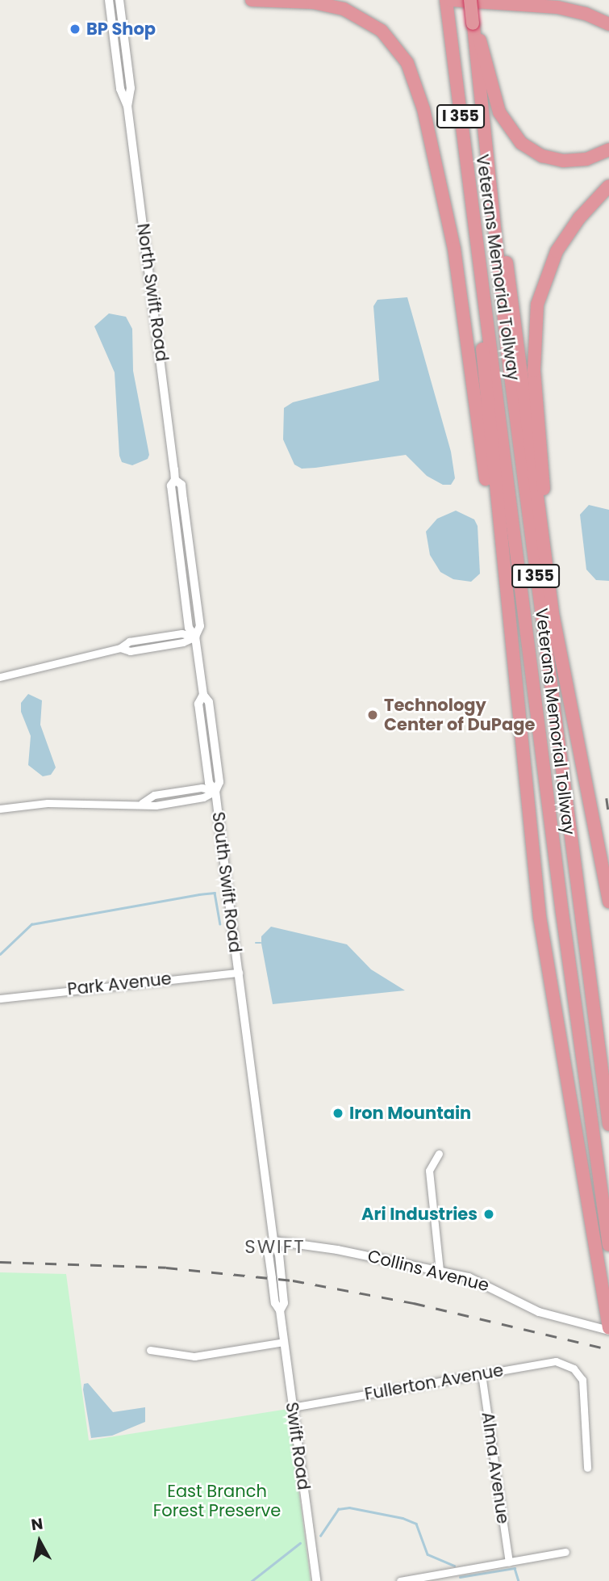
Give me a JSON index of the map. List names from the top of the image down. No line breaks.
{"streets":{"highway":["I 355","Veterans Memorial Tollway"],"street":["North Swift Road","South Swift Road","Park Avenue","Collins Avenue","Fullerton Avenue","Swift Road","Alma Avenue"]},"crossings":[["I 355","Veterans Memorial Tollway"],["North Swift Road","South Swift Road"],["South Swift Road","Park Avenue"],["South Swift Road","Swift Road"],["Park Avenue","Swift Road"],["Collins Avenue","Swift Road"],["Fullerton Avenue","Swift Road"],["Fullerton Avenue","Alma Avenue"]],"districts":["SWIFT"],"parks":["East Branch Forest Preserve"],"places":["BP Shop","Technology Center of DuPage","Iron Mountain","Ari Industries"],"north":"top"}
